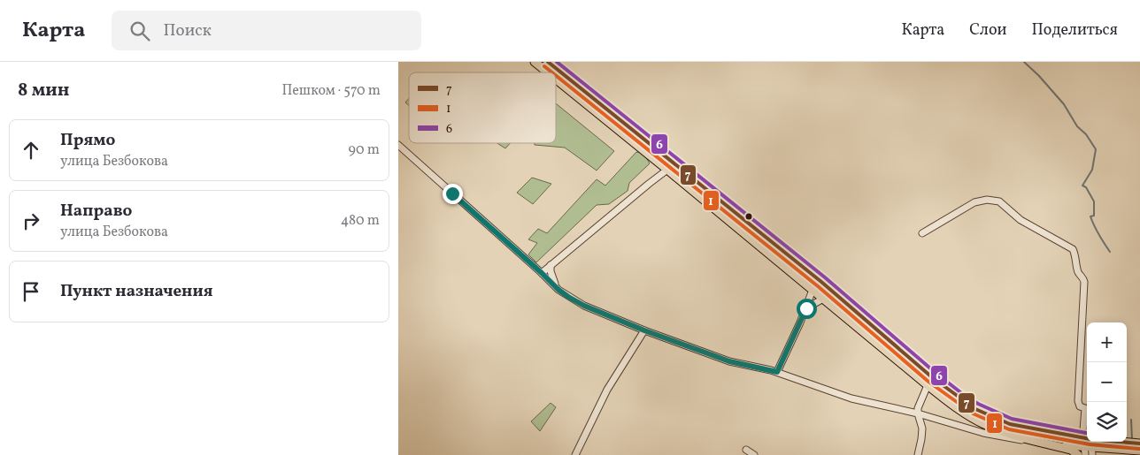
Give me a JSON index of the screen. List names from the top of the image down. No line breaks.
{"lines":["transit line 7","transit line 6","transit line 1"],"legend":["7","1","6"],"page":{"header":"Карта","search":"Поиск","nav":["Карта","Слои","Поделиться"],"heading":["8 мин","Пешком · 570 m"],"list":[["Прямо","улица Безбокова","90 m"],["Направо","улица Безбокова","480 m"],"Пункт назначения"],"map_buttons":["+","−"]}}
